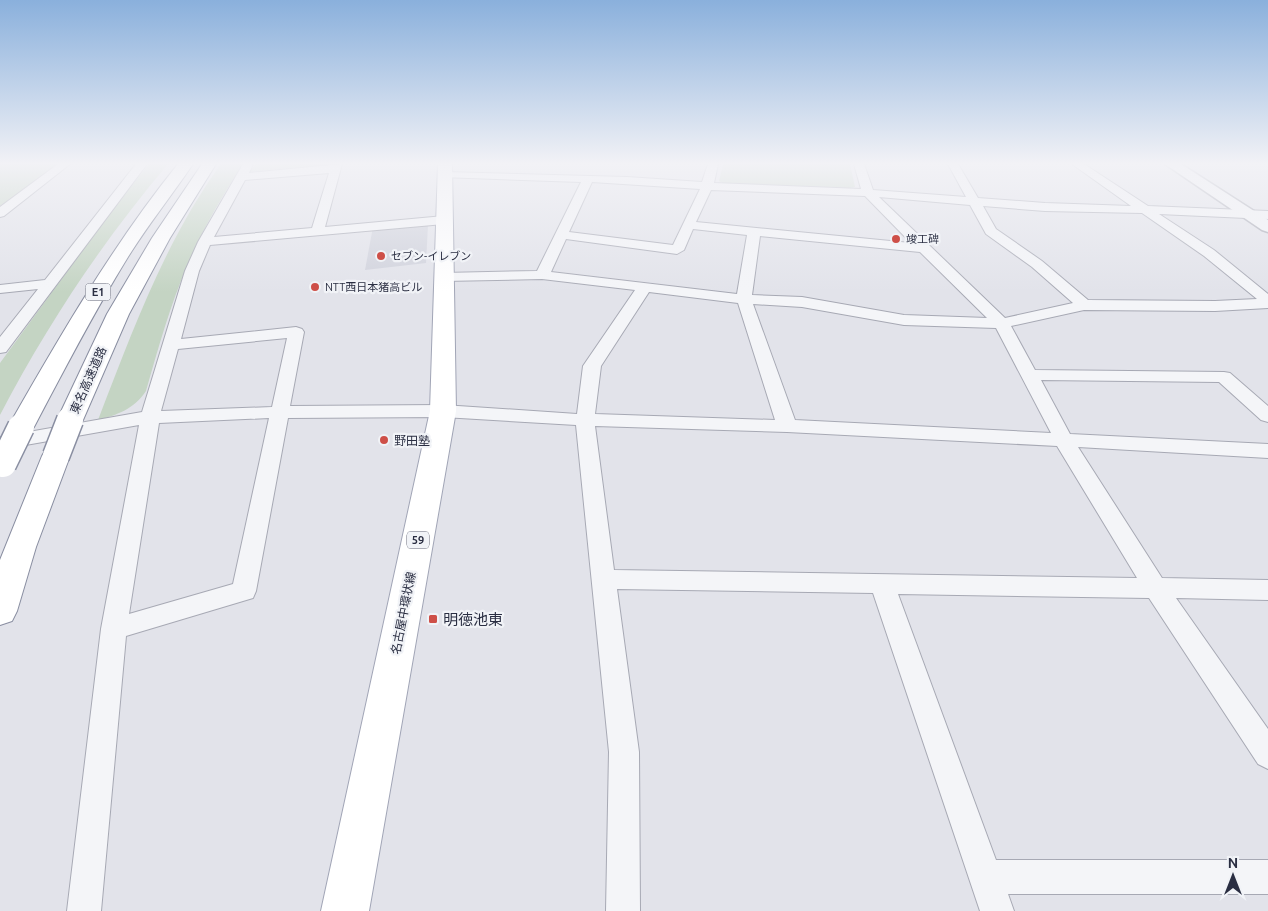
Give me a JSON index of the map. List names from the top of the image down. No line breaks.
{"streets":{"main road":["E1","東名高速道路","59","名古屋中環状線"]},"places":{"other":["竣工碑","セブン-イレブン","NTT西日本猪高ビル","野田塾"],"transit":["明徳池東"]},"north":"top"}
